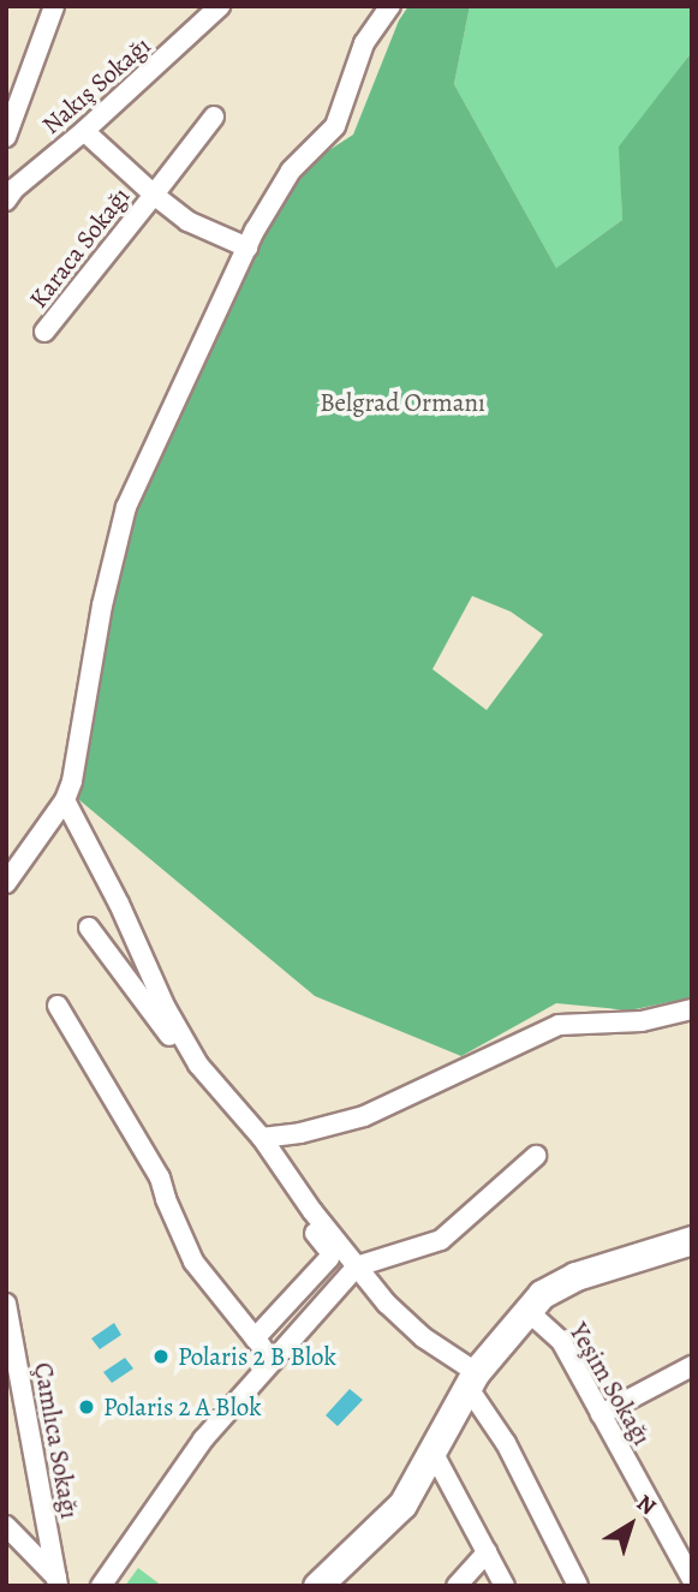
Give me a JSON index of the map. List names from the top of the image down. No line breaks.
{"streets":{"street":["Nakış Sokağı","Karaca Sokağı","Yeşim Sokağı","Çamlıca Sokağı"]},"parks":["Belgrad Ormanı"],"places":["Polaris 2 B Blok","Polaris 2 A Blok"],"north":"top right"}
